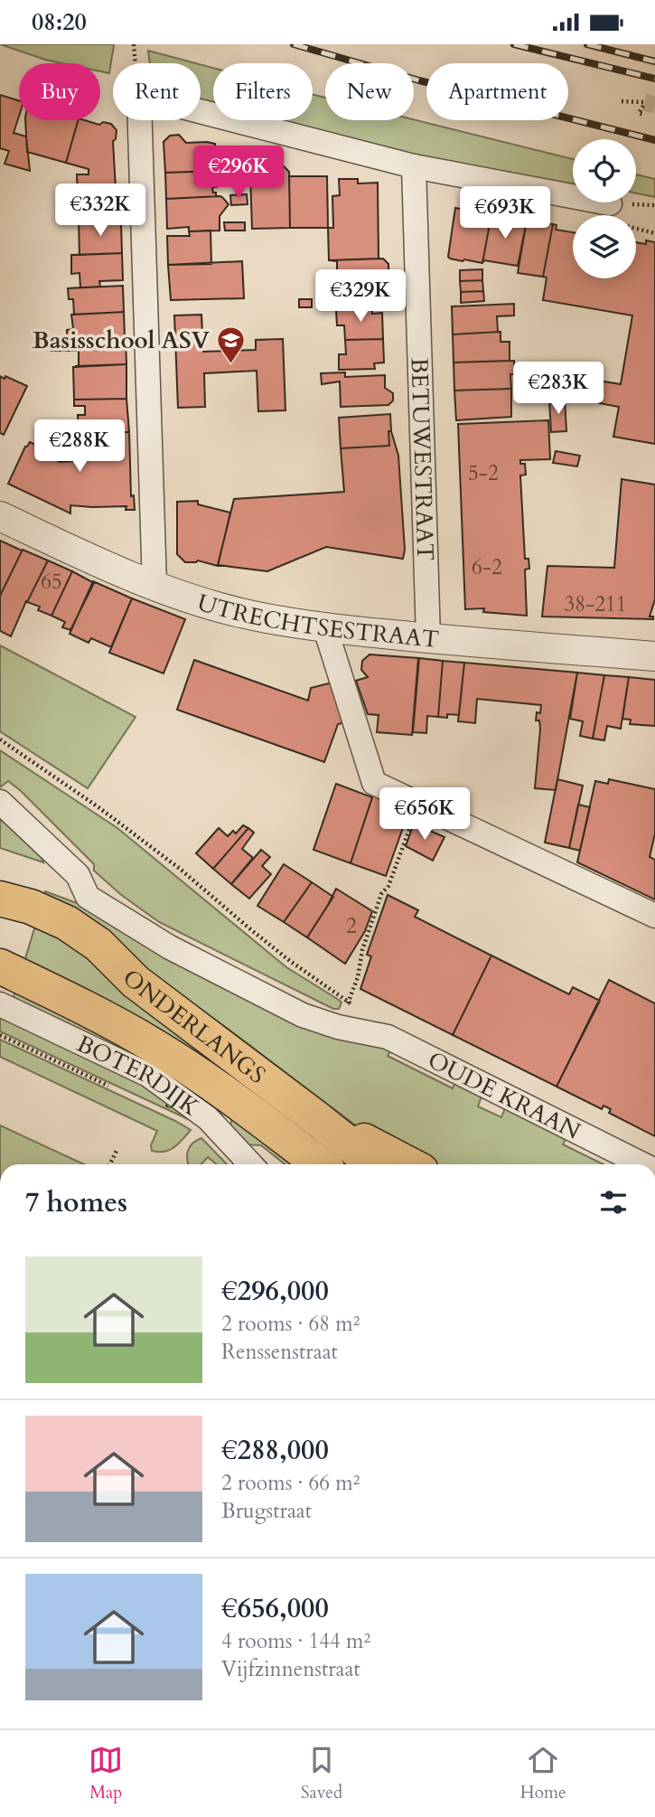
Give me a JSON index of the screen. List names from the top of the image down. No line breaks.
{"streets":{"main road":["ONDERLANGS"],"street":["BETUWESTRAAT","UTRECHTSESTRAAT","BOTERDIJK","OUDE KRAAN"]},"crossings":[["BETUWESTRAAT","UTRECHTSESTRAAT"],["ONDERLANGS","OUDE KRAAN"]],"places":{"school or university":["Basisschool ASV"]},"house_numbers":["5-2","6-2","65","38-211","2"],"page":{"status":"08:20","chip":["Buy","Rent","Filters","New","Apartment"],"price":["€296K","€332K","€693K","€329K","€283K","€288K","€656K"],"heading":"7 homes","list":[{"name":"€296,000","note":"2 rooms · 68 m² · Renssenstraat"},{"name":"€288,000","note":"2 rooms · 66 m² · Brugstraat"},{"name":"€656,000","note":"4 rooms · 144 m² · Vijfzinnenstraat"}],"tabs":["Map","Saved","Home"]}}
